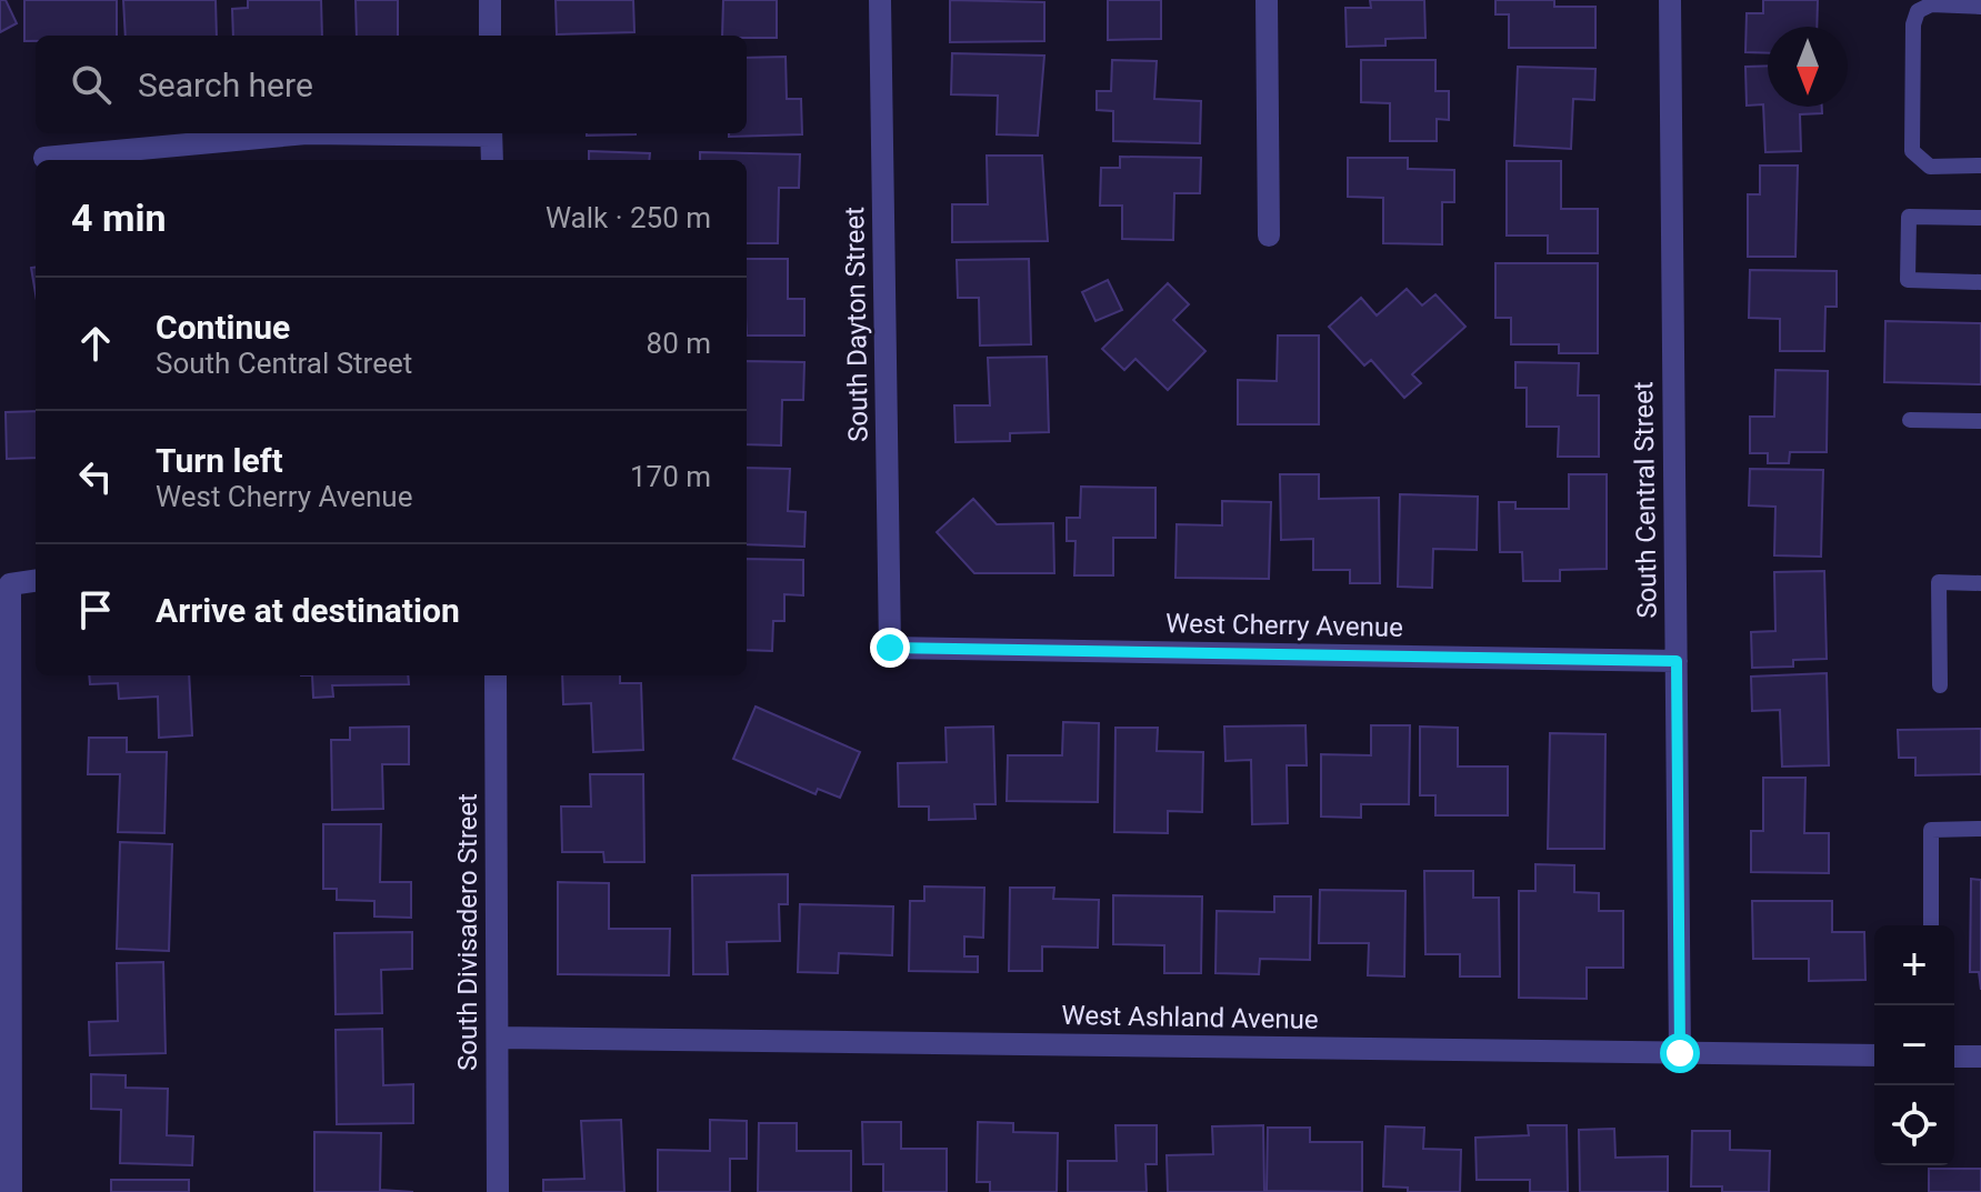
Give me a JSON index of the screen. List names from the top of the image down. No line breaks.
{"streets":{"street":["South Dayton Street","South Central Street","West Cherry Avenue","South Divisadero Street","West Ashland Avenue"]},"crossings":[["South Dayton Street","West Cherry Avenue"],["South Central Street","West Cherry Avenue"],["South Central Street","West Ashland Avenue"],["South Divisadero Street","West Ashland Avenue"]],"north":"bottom","page":{"search":"Search here","heading":["4 min","Walk · 250 m"],"list":[["Continue","South Central Street","80 m"],["Turn left","West Cherry Avenue","170 m"],"Arrive at destination"],"map_buttons":["+","−"]}}
